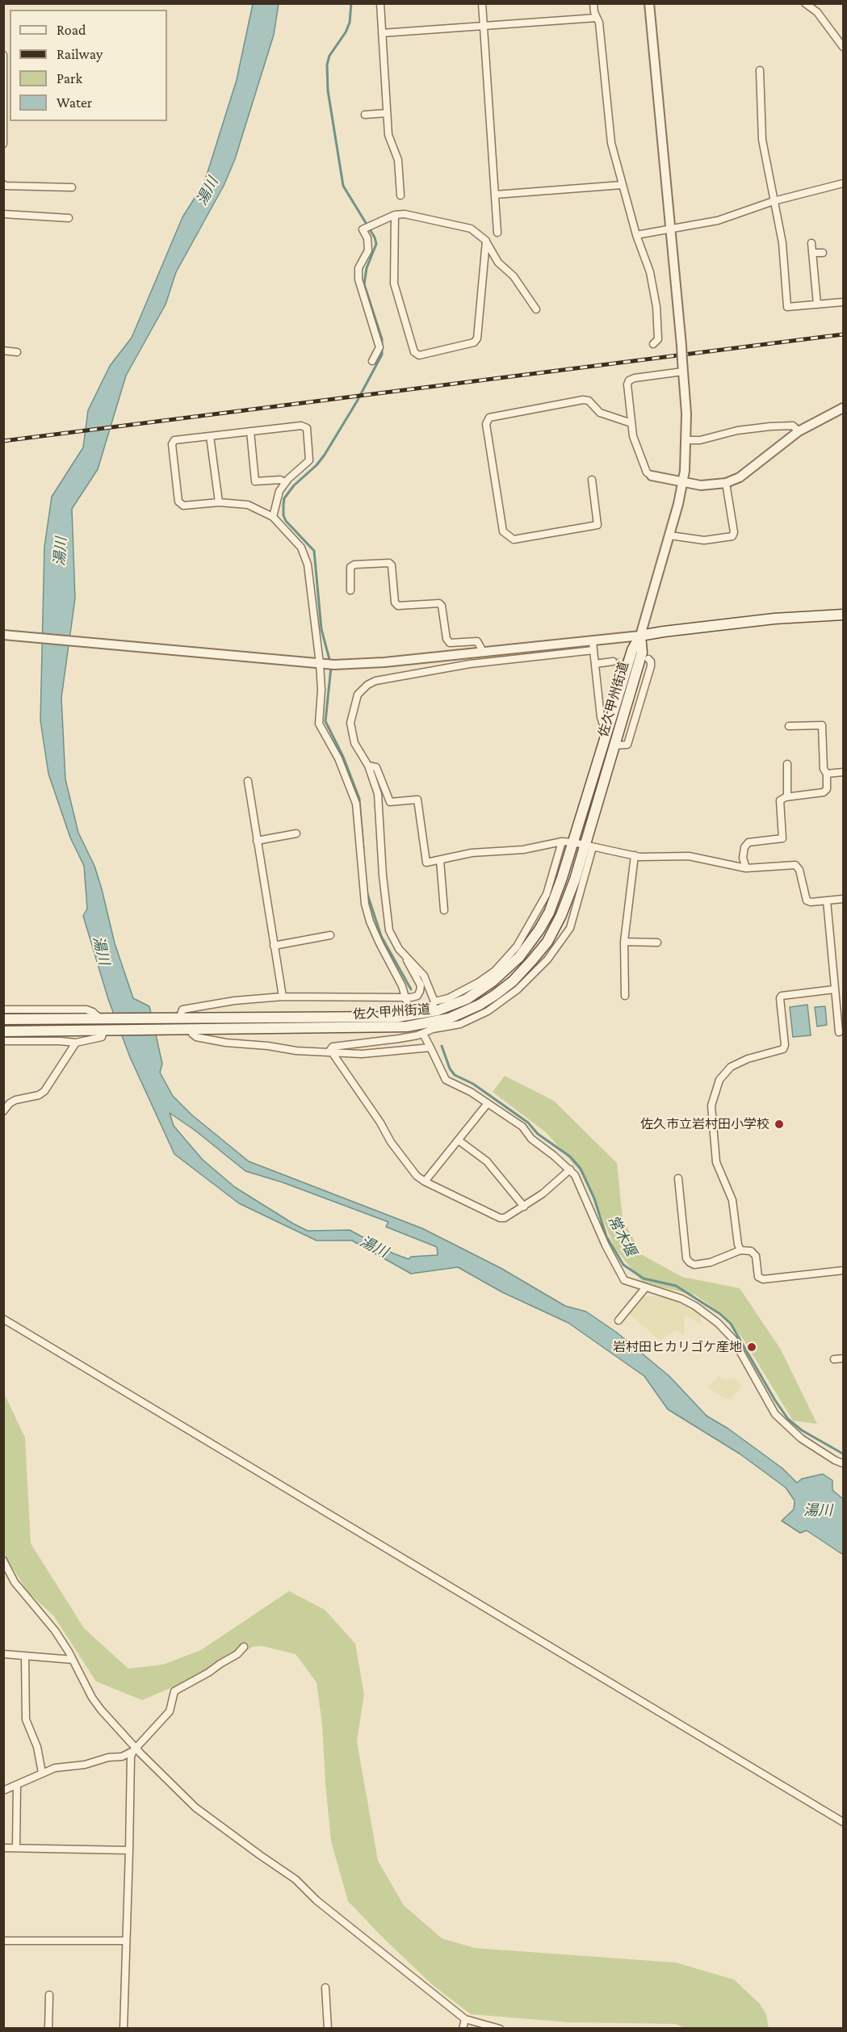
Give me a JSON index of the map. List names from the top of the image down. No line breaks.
{"streets":{"main road":["佐久甲州街道"]},"water":["湯川","常木堰"],"places":["佐久市立岩村田小学校","岩村田ヒカリゴケ産地"],"legend":["Road","Railway","Park","Water"]}
